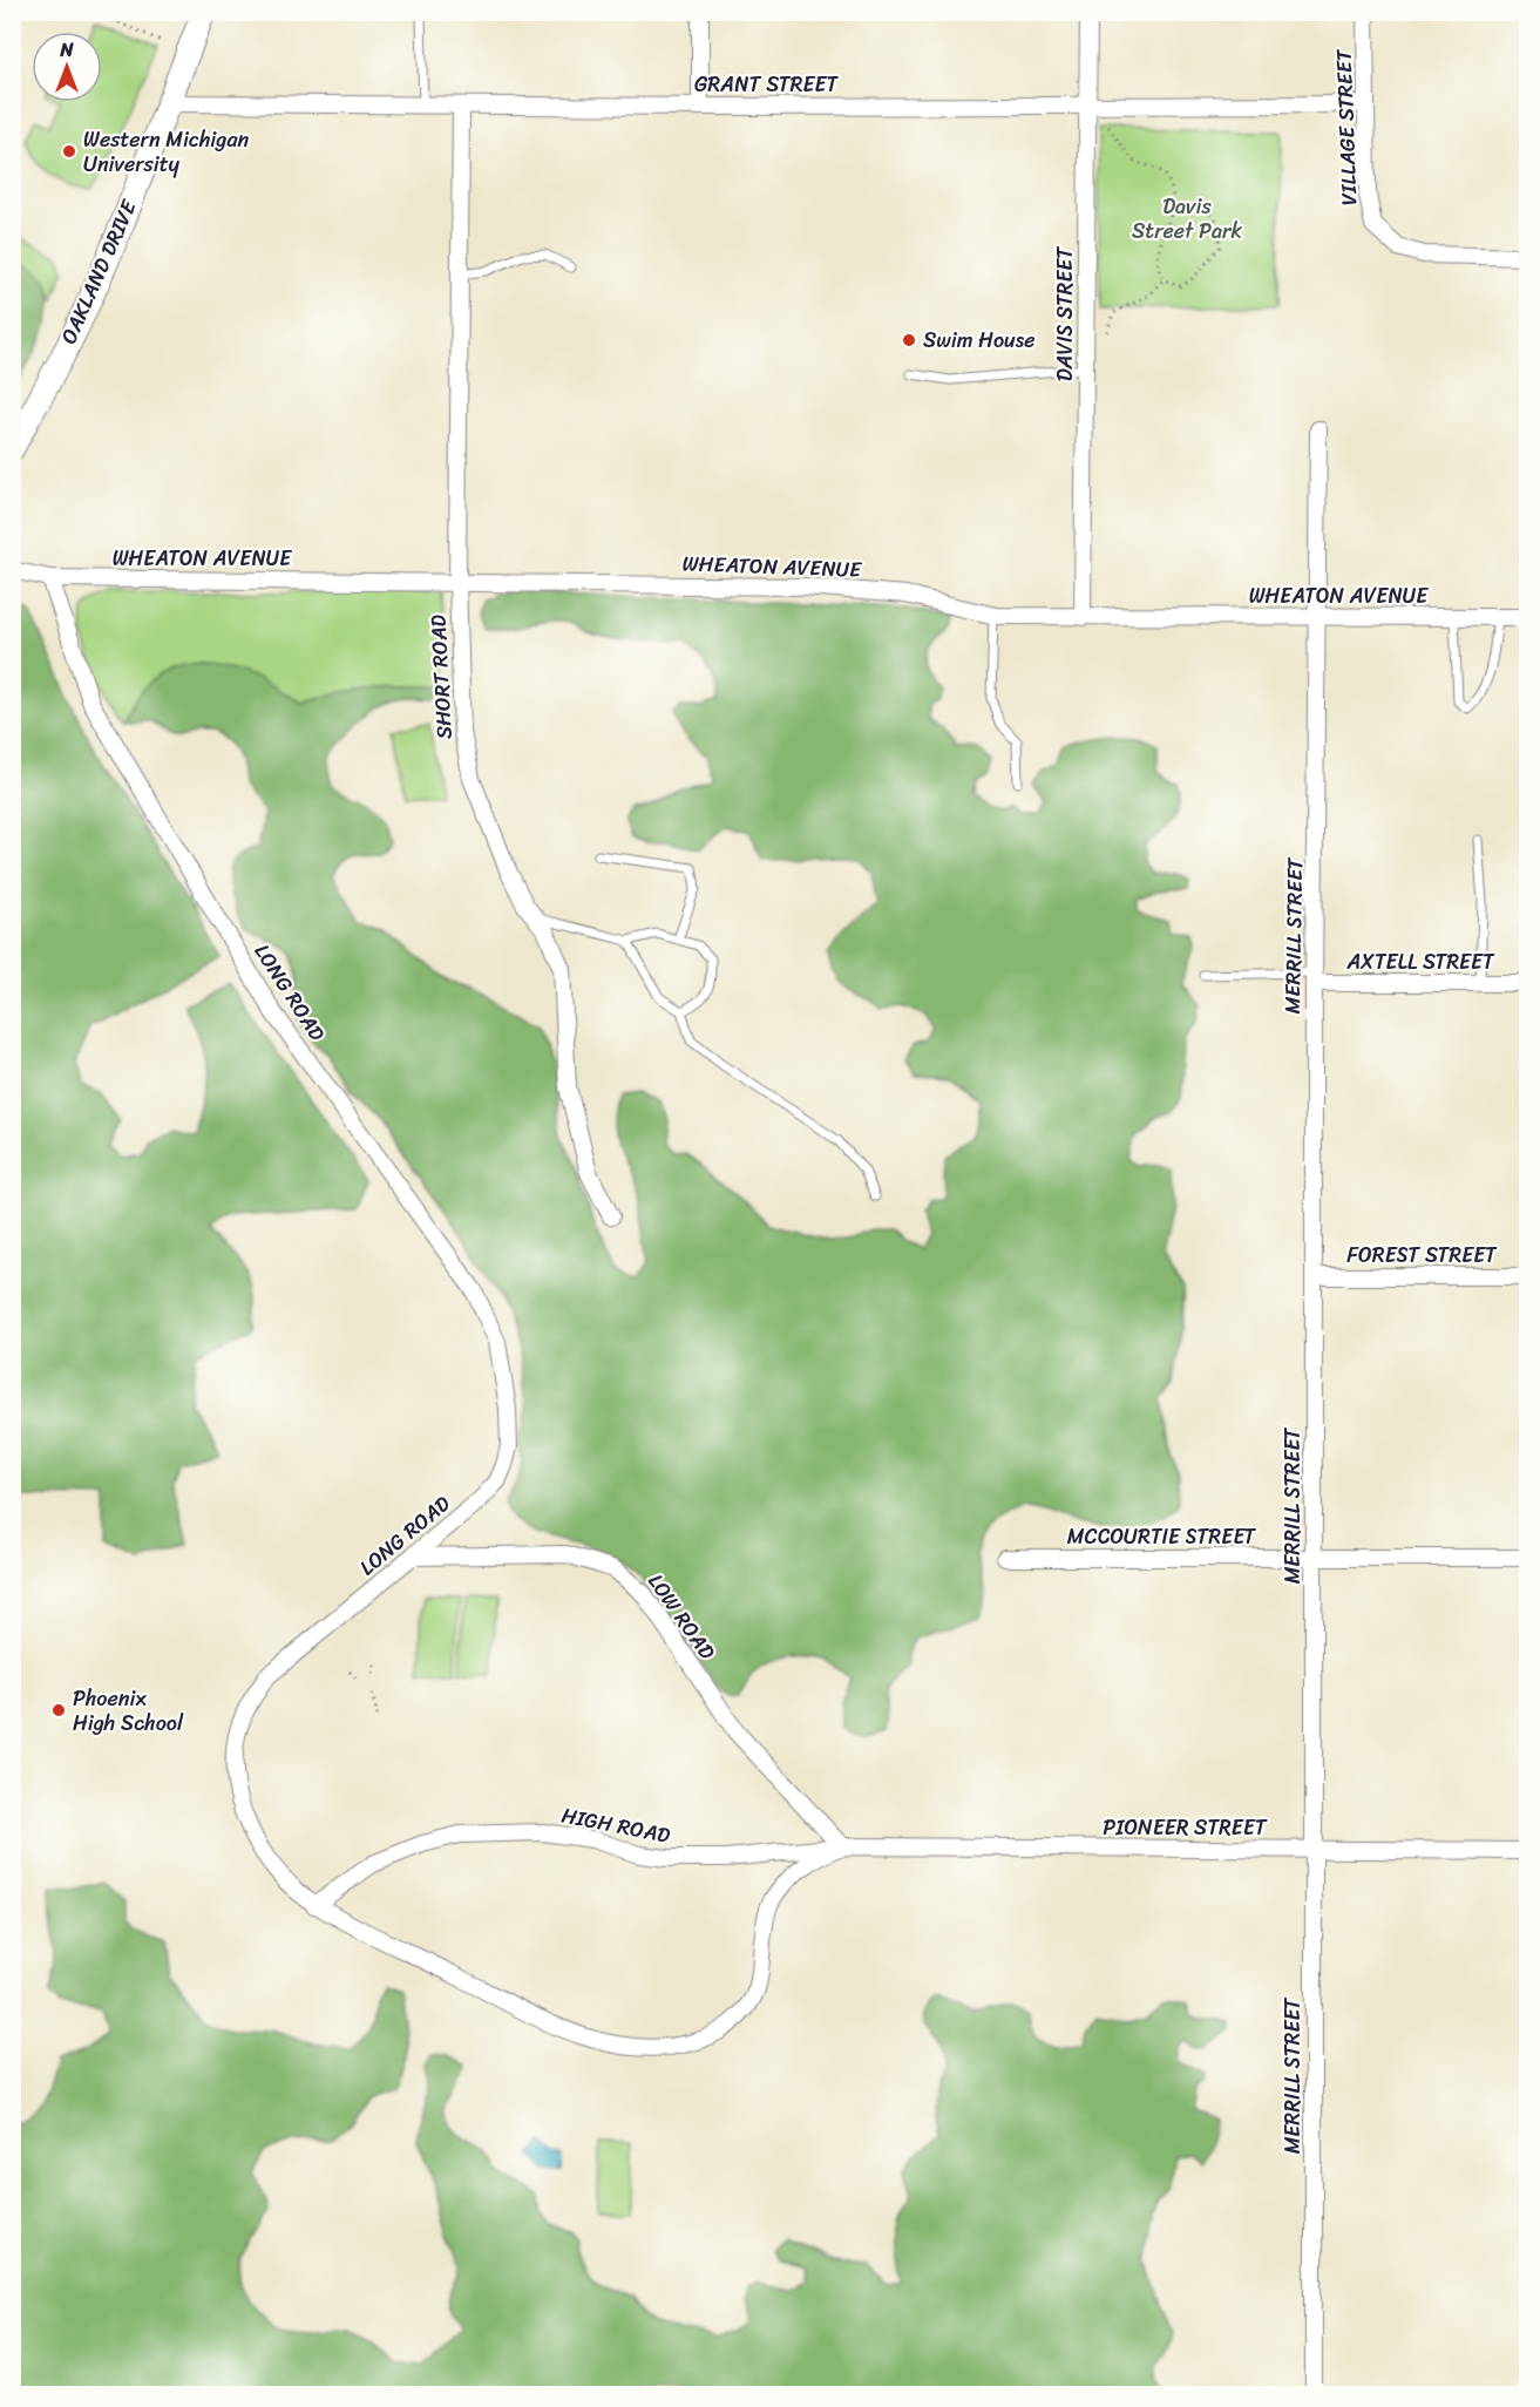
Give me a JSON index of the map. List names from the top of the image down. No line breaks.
{"streets":{"main road":["OAKLAND DRIVE"],"street":["GRANT STREET","VILLAGE STREET","DAVIS STREET","WHEATON AVENUE","SHORT ROAD","MERRILL STREET","AXTELL STREET","LONG ROAD","FOREST STREET","MCCOURTIE STREET","LOW ROAD","HIGH ROAD","PIONEER STREET"]},"crossings":[["GRANT STREET","VILLAGE STREET"],["GRANT STREET","OAKLAND DRIVE"],["GRANT STREET","DAVIS STREET"],["GRANT STREET","SHORT ROAD"],["DAVIS STREET","WHEATON AVENUE"],["WHEATON AVENUE","SHORT ROAD"],["WHEATON AVENUE","MERRILL STREET"],["WHEATON AVENUE","LONG ROAD"],["MERRILL STREET","AXTELL STREET"],["MERRILL STREET","FOREST STREET"],["MERRILL STREET","MCCOURTIE STREET"],["MERRILL STREET","PIONEER STREET"],["LONG ROAD","LOW ROAD"],["LONG ROAD","HIGH ROAD"],["LONG ROAD","PIONEER STREET"],["LOW ROAD","HIGH ROAD"],["LOW ROAD","PIONEER STREET"],["HIGH ROAD","PIONEER STREET"]],"parks":["Davis Street Park"],"places":["Western Michigan University","Swim House","Phoenix High School"],"north":"top"}
